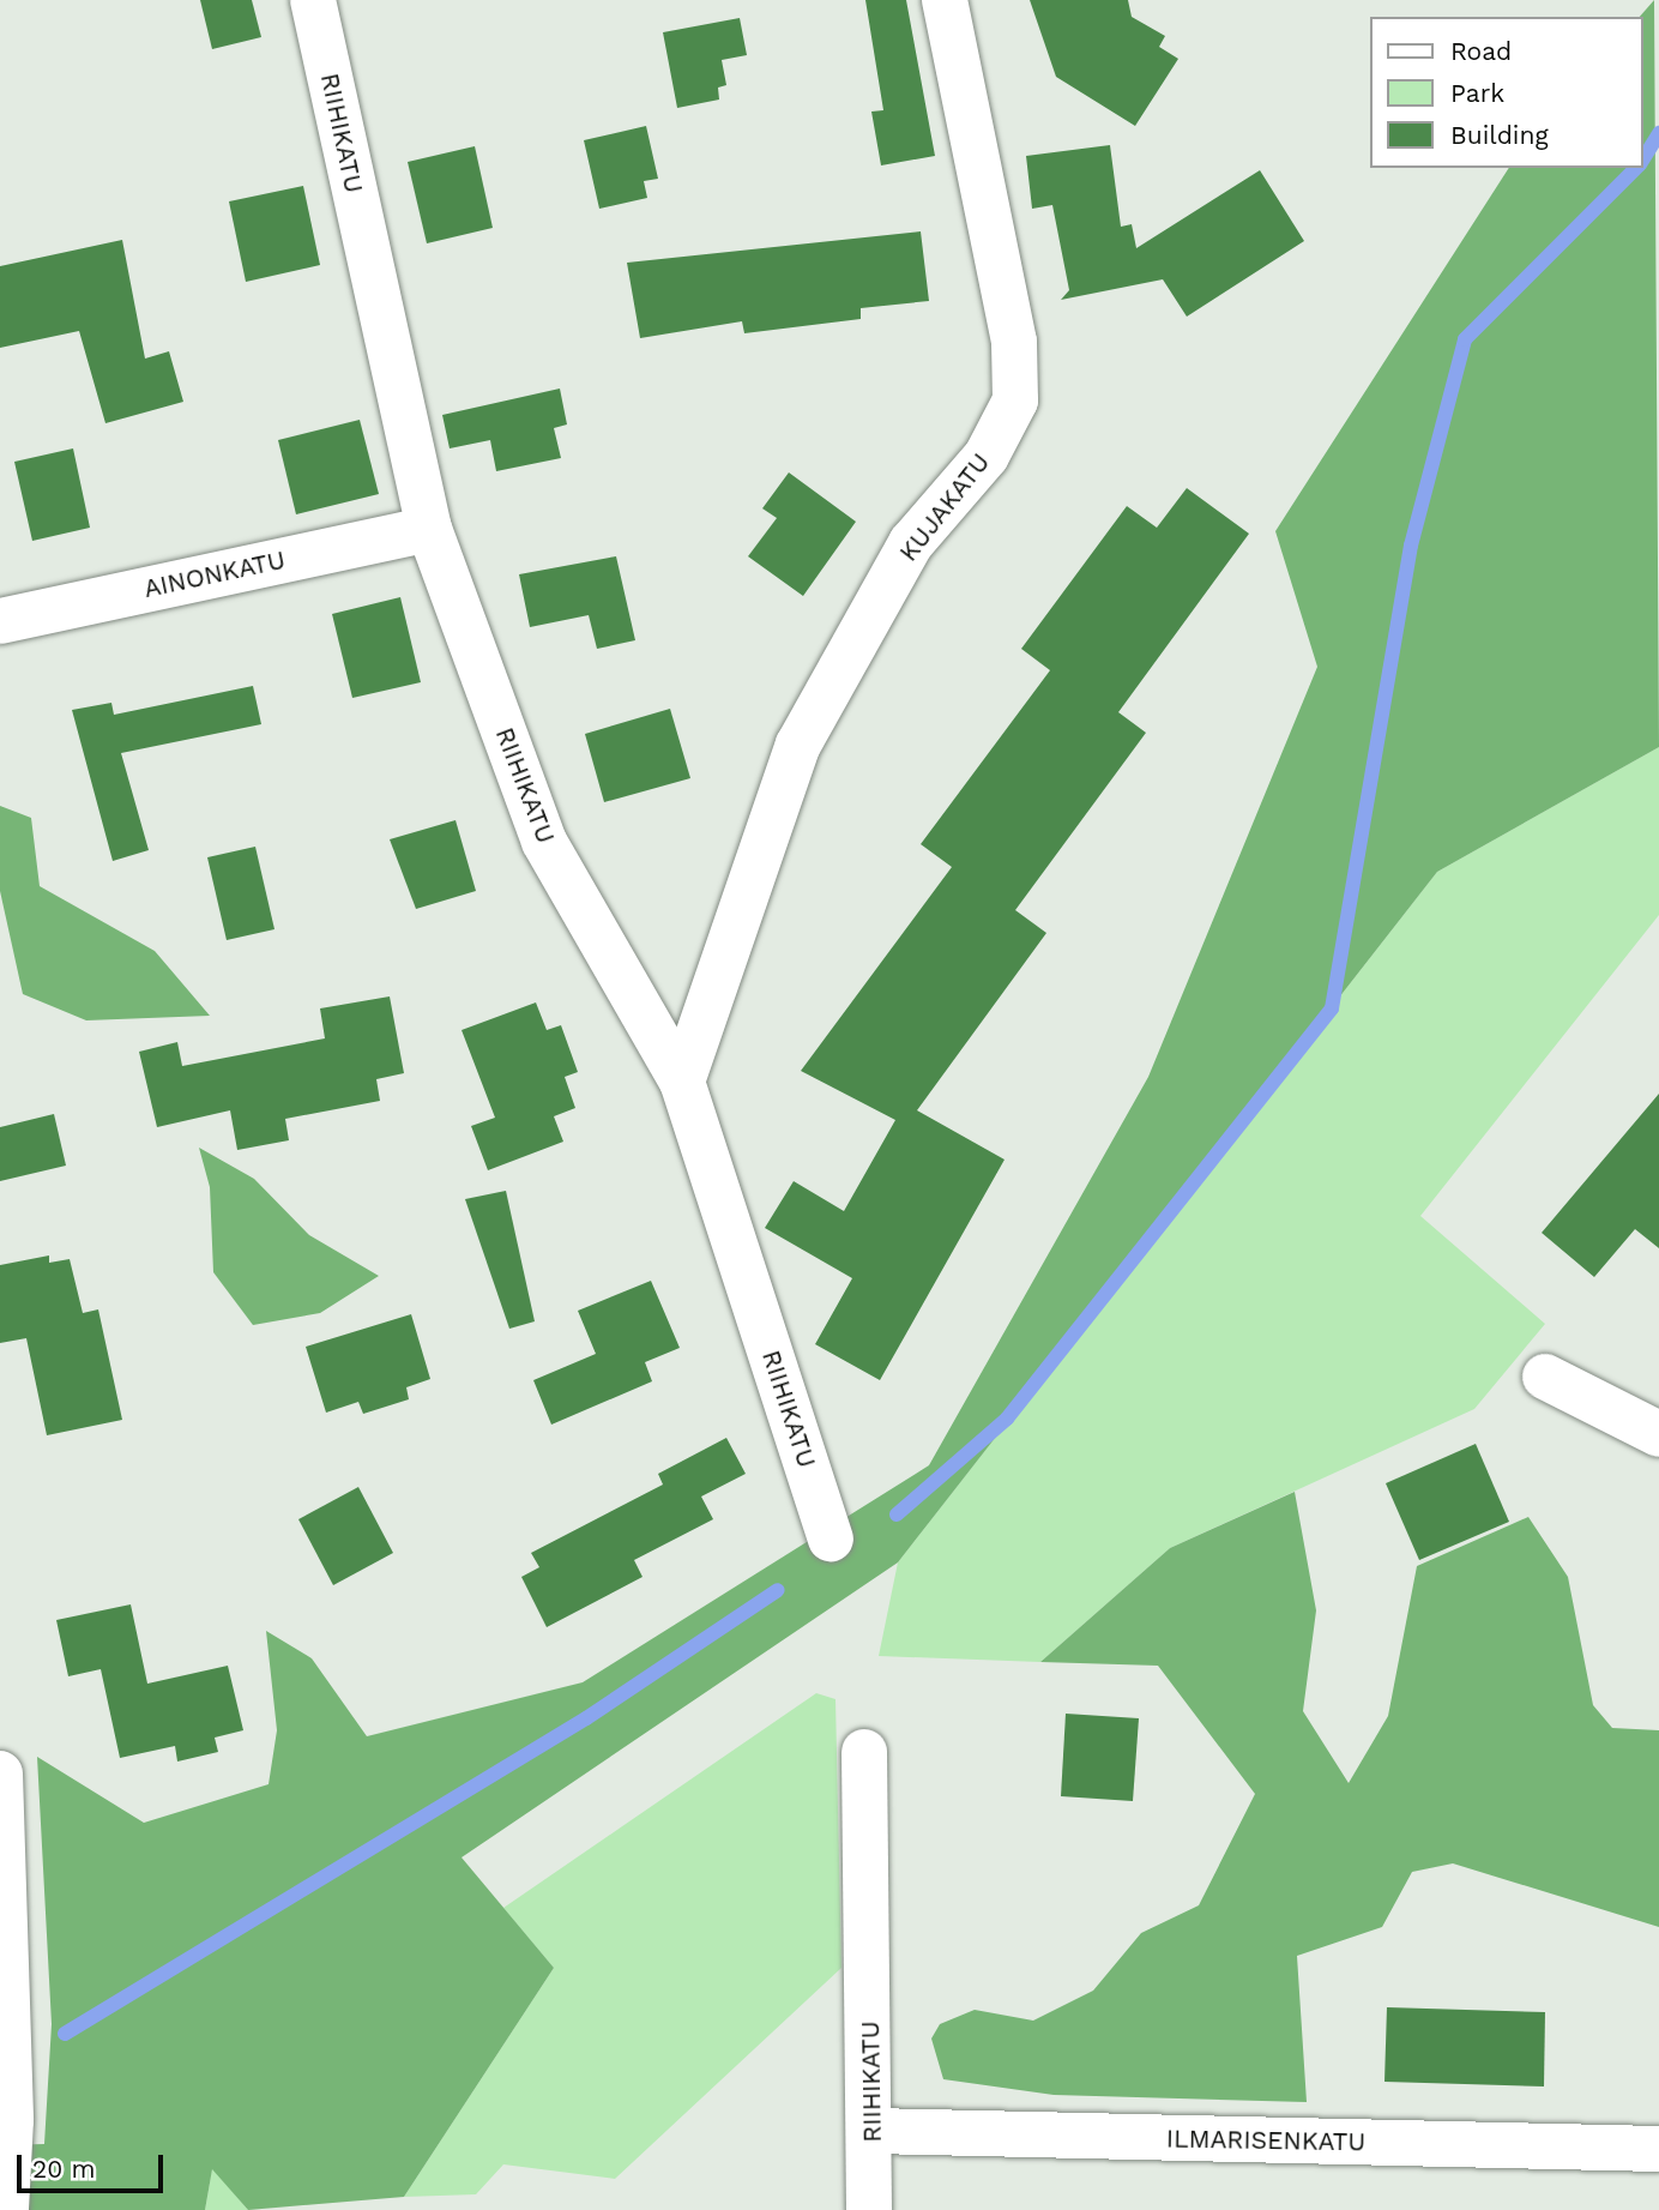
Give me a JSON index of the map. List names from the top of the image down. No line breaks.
{"streets":{"street":["RIIHIKATU","KUJAKATU","AINONKATU","ILMARISENKATU"]},"crossings":[["RIIHIKATU","KUJAKATU"],["RIIHIKATU","AINONKATU"],["RIIHIKATU","ILMARISENKATU"]],"legend":["Road","Park","Building"],"scale_bar":"20 m"}
